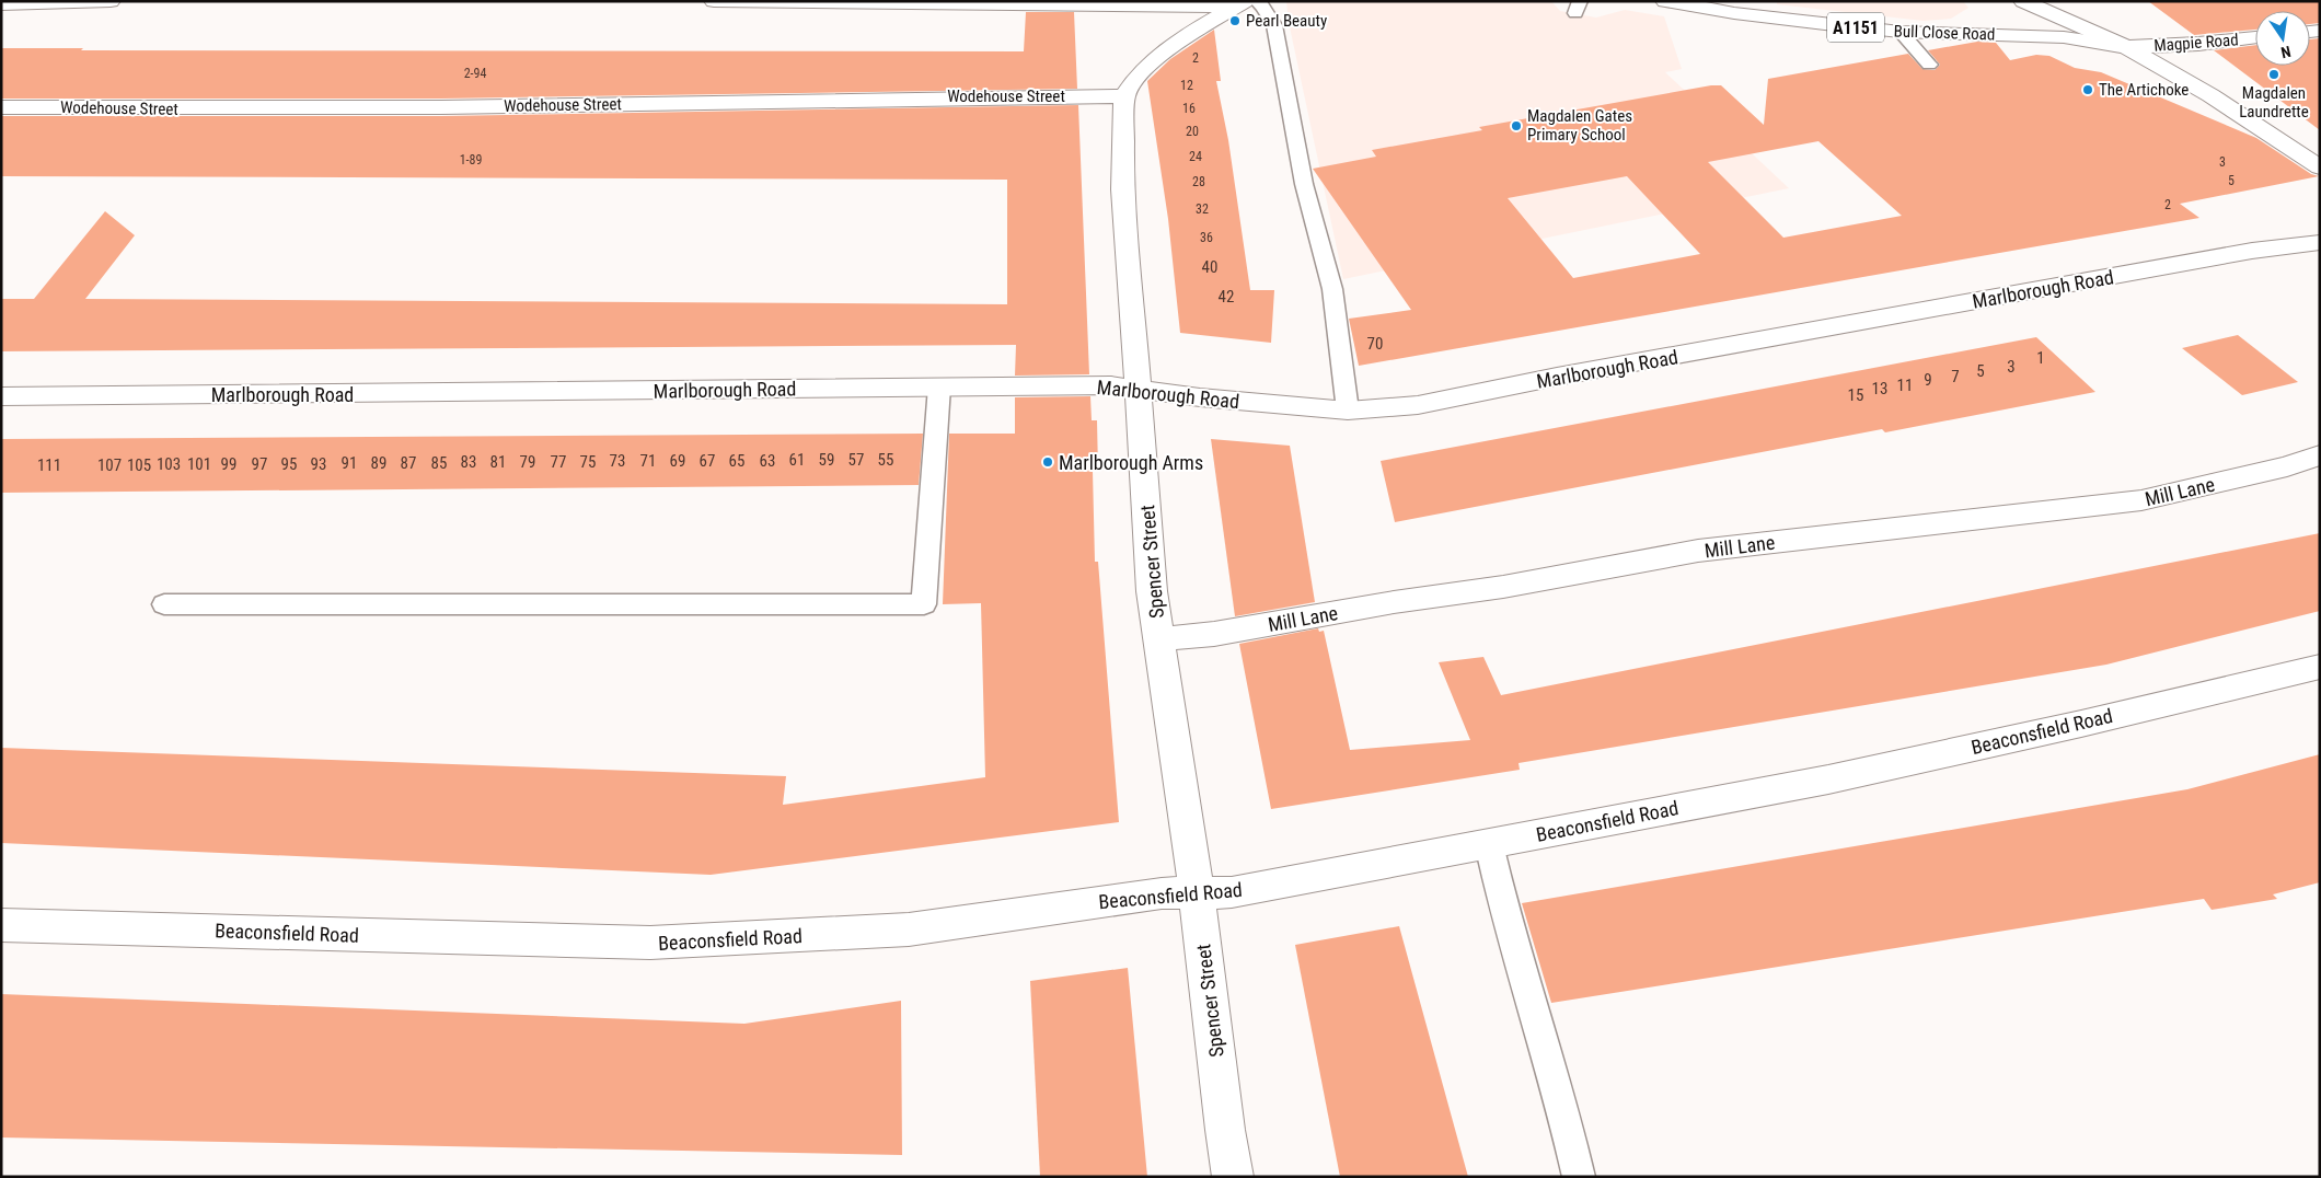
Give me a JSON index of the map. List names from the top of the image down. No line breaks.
{"streets":{"street":["A1151","Bull Close Road","Magpie Road","Wodehouse Street","Marlborough Road","Mill Lane","Spencer Street","Beaconsfield Road"]},"crossings":[["A1151","Bull Close Road"],["A1151","Magpie Road"],["Bull Close Road","Magpie Road"],["Wodehouse Street","Spencer Street"],["Marlborough Road","Spencer Street"],["Mill Lane","Spencer Street"],["Spencer Street","Beaconsfield Road"]],"places":["Pearl Beauty","Magdalen Laundrette","The Artichoke","Magdalen Gates Primary School","Marlborough Arms"],"house_numbers":["2","2-94","12","16","20","24","1-89","3","5","28","2","32","36","40","42","70","1","3","5","7","9","11","13","15","61","59","57","55","73","71","69","67","65","63","83","81","79","77","75","91","89","87","85","103","101","99","97","95","93","111","107","105"],"north":"bottom"}
